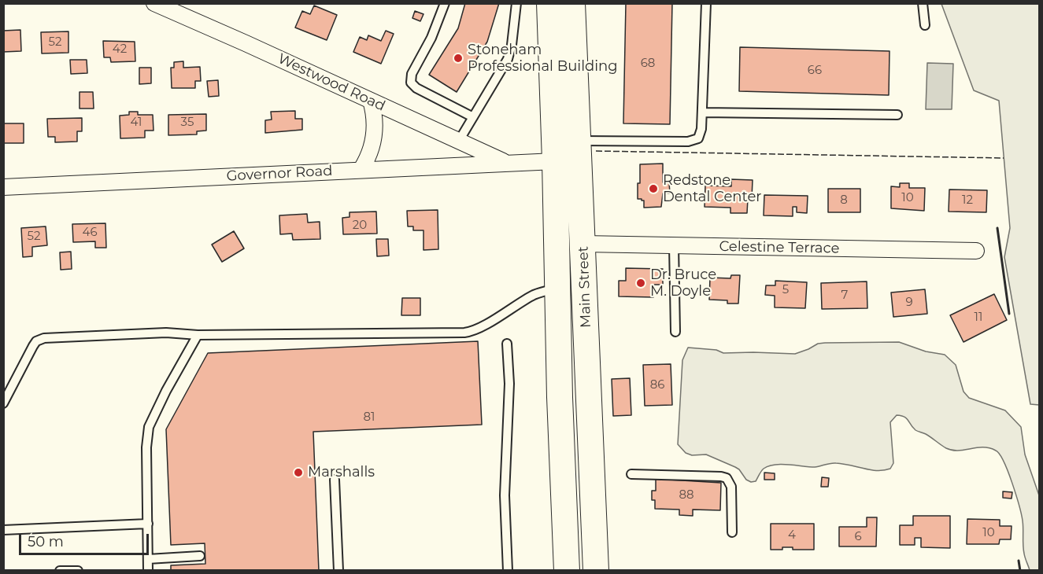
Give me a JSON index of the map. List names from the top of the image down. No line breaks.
{"streets":{"main road":["Main Street"],"street":["Westwood Road","Governor Road","Celestine Terrace"]},"crossings":[["Westwood Road","Governor Road"],["Governor Road","Main Street"],["Celestine Terrace","Main Street"]],"places":["Stoneham Professional Building","Redstone Dental Center","Dr. Bruce M. Doyle","Marshalls"],"house_numbers":["52","42","68","66","41","35","10","8","12","20","46","52","5","7","9","11","86","81","88","10","4","6"],"scale_bar":"50 m"}
